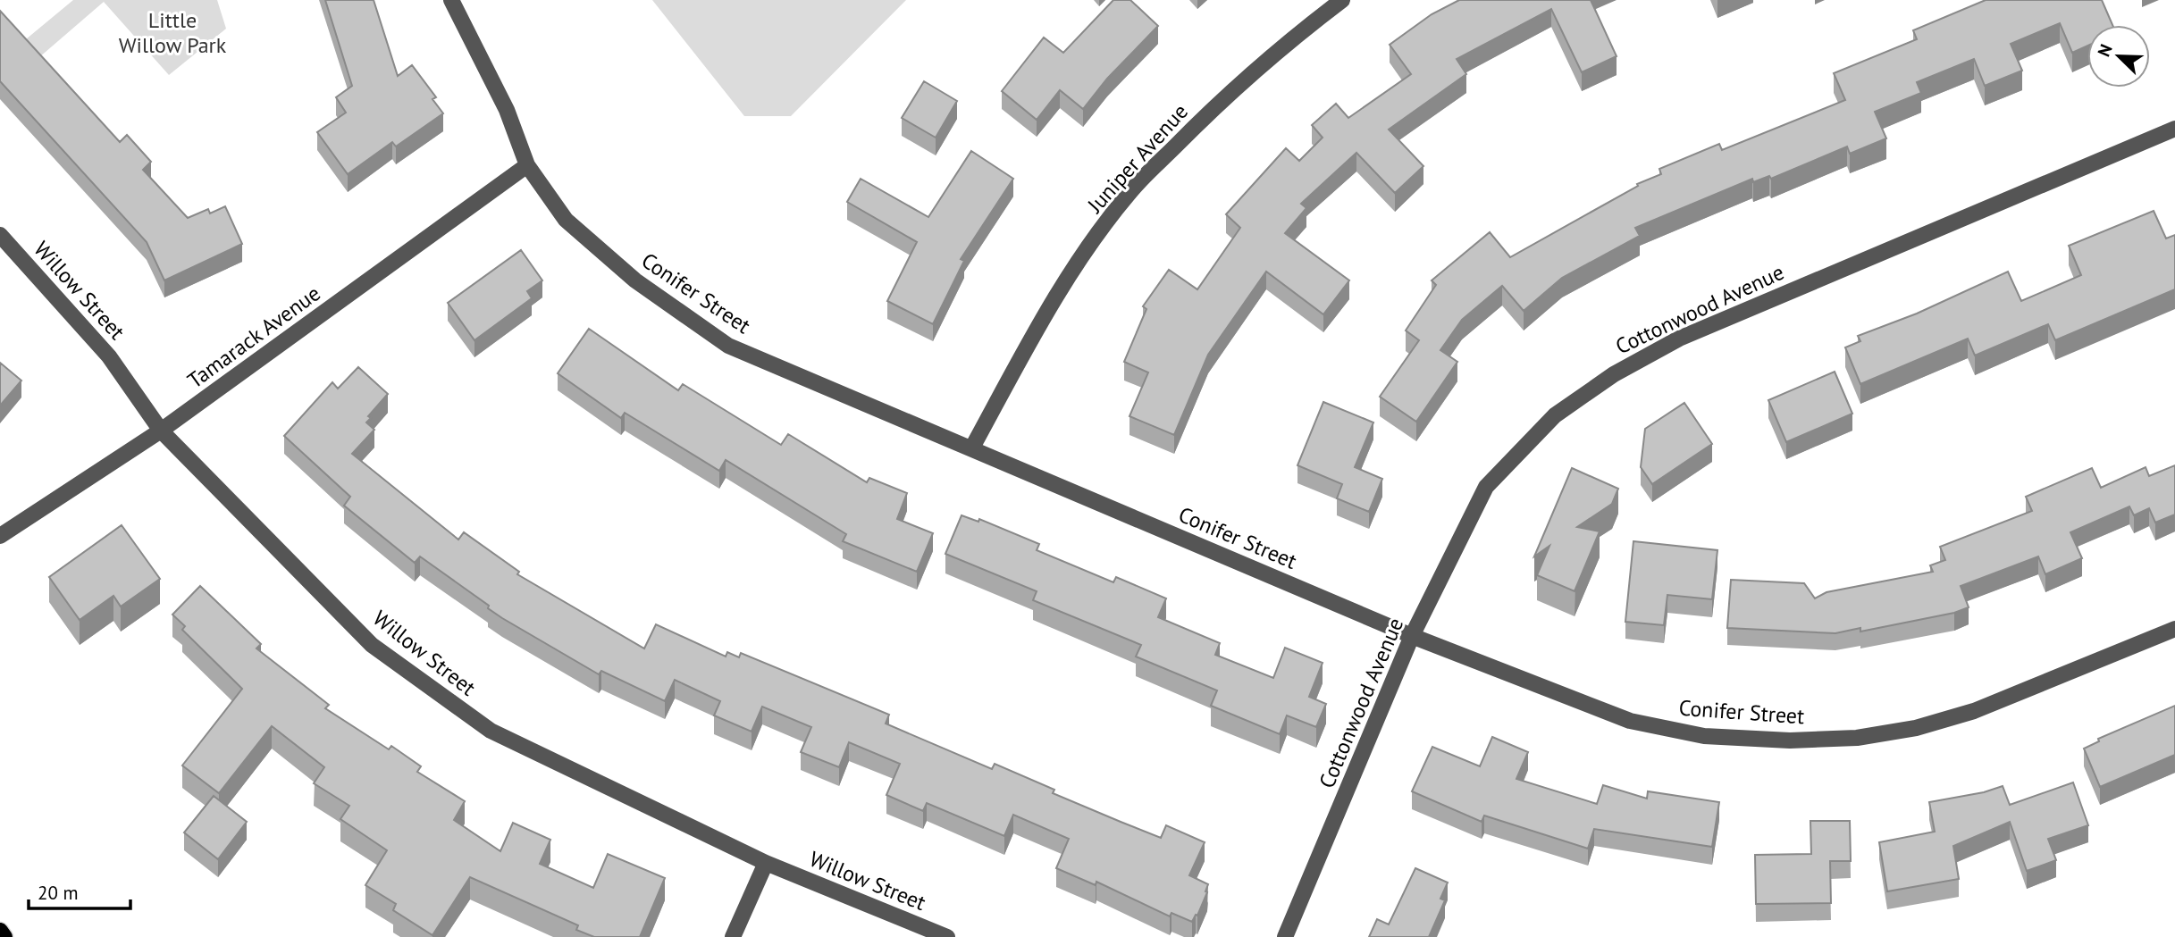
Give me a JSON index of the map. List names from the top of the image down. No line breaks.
{"streets":{"street":["Juniper Avenue","Willow Street","Conifer Street","Cottonwood Avenue","Tamarack Avenue"]},"crossings":[["Juniper Avenue","Conifer Street"],["Willow Street","Tamarack Avenue"],["Conifer Street","Cottonwood Avenue"],["Conifer Street","Tamarack Avenue"]],"parks":["Little Willow Park"],"scale_bar":"20 m","north":"top left"}
